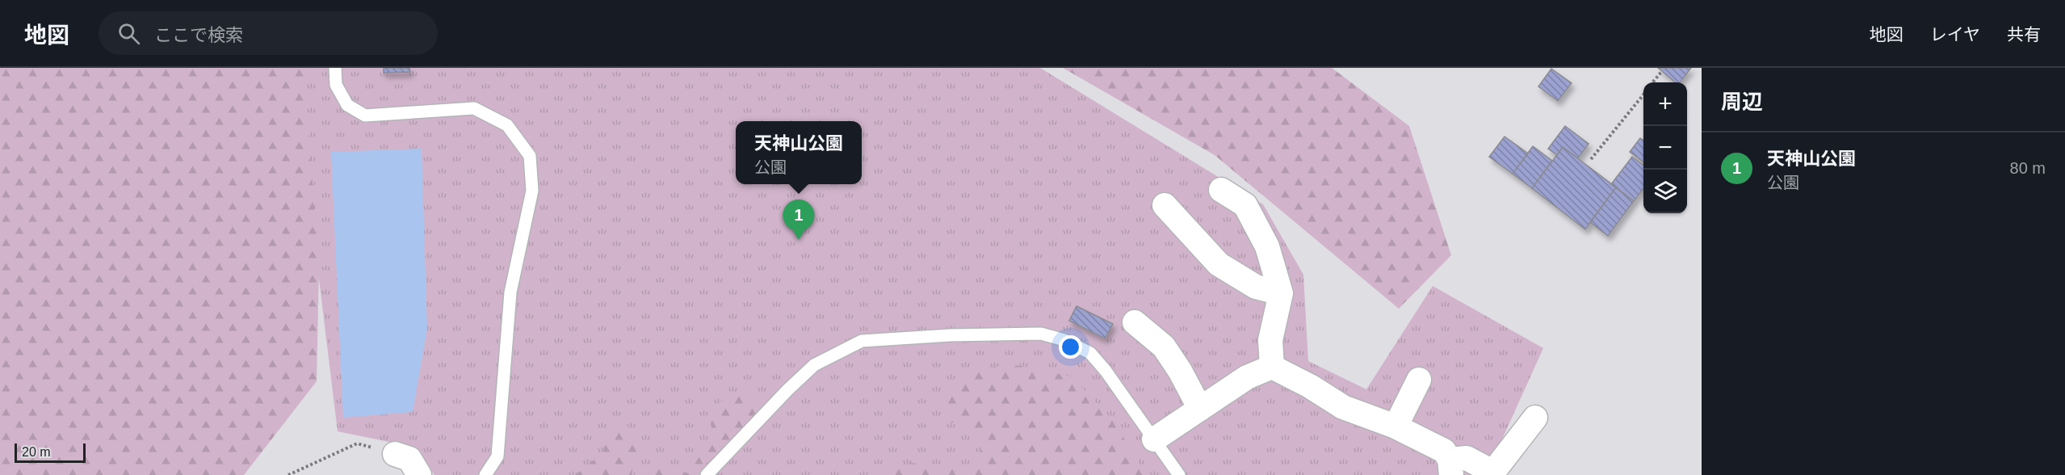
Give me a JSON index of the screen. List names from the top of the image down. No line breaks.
{"scale_bar":"20 m","page":{"header":"地図","search":"ここで検索","nav":["地図","レイヤ","共有"],"heading":"周辺","map_buttons":["+","−"],"popup":["天神山公園","公園"],"list":[{"mark":"1","name":"天神山公園","note":"公園","value":"80 m"}],"pins":"1","scale":"20 m"}}
